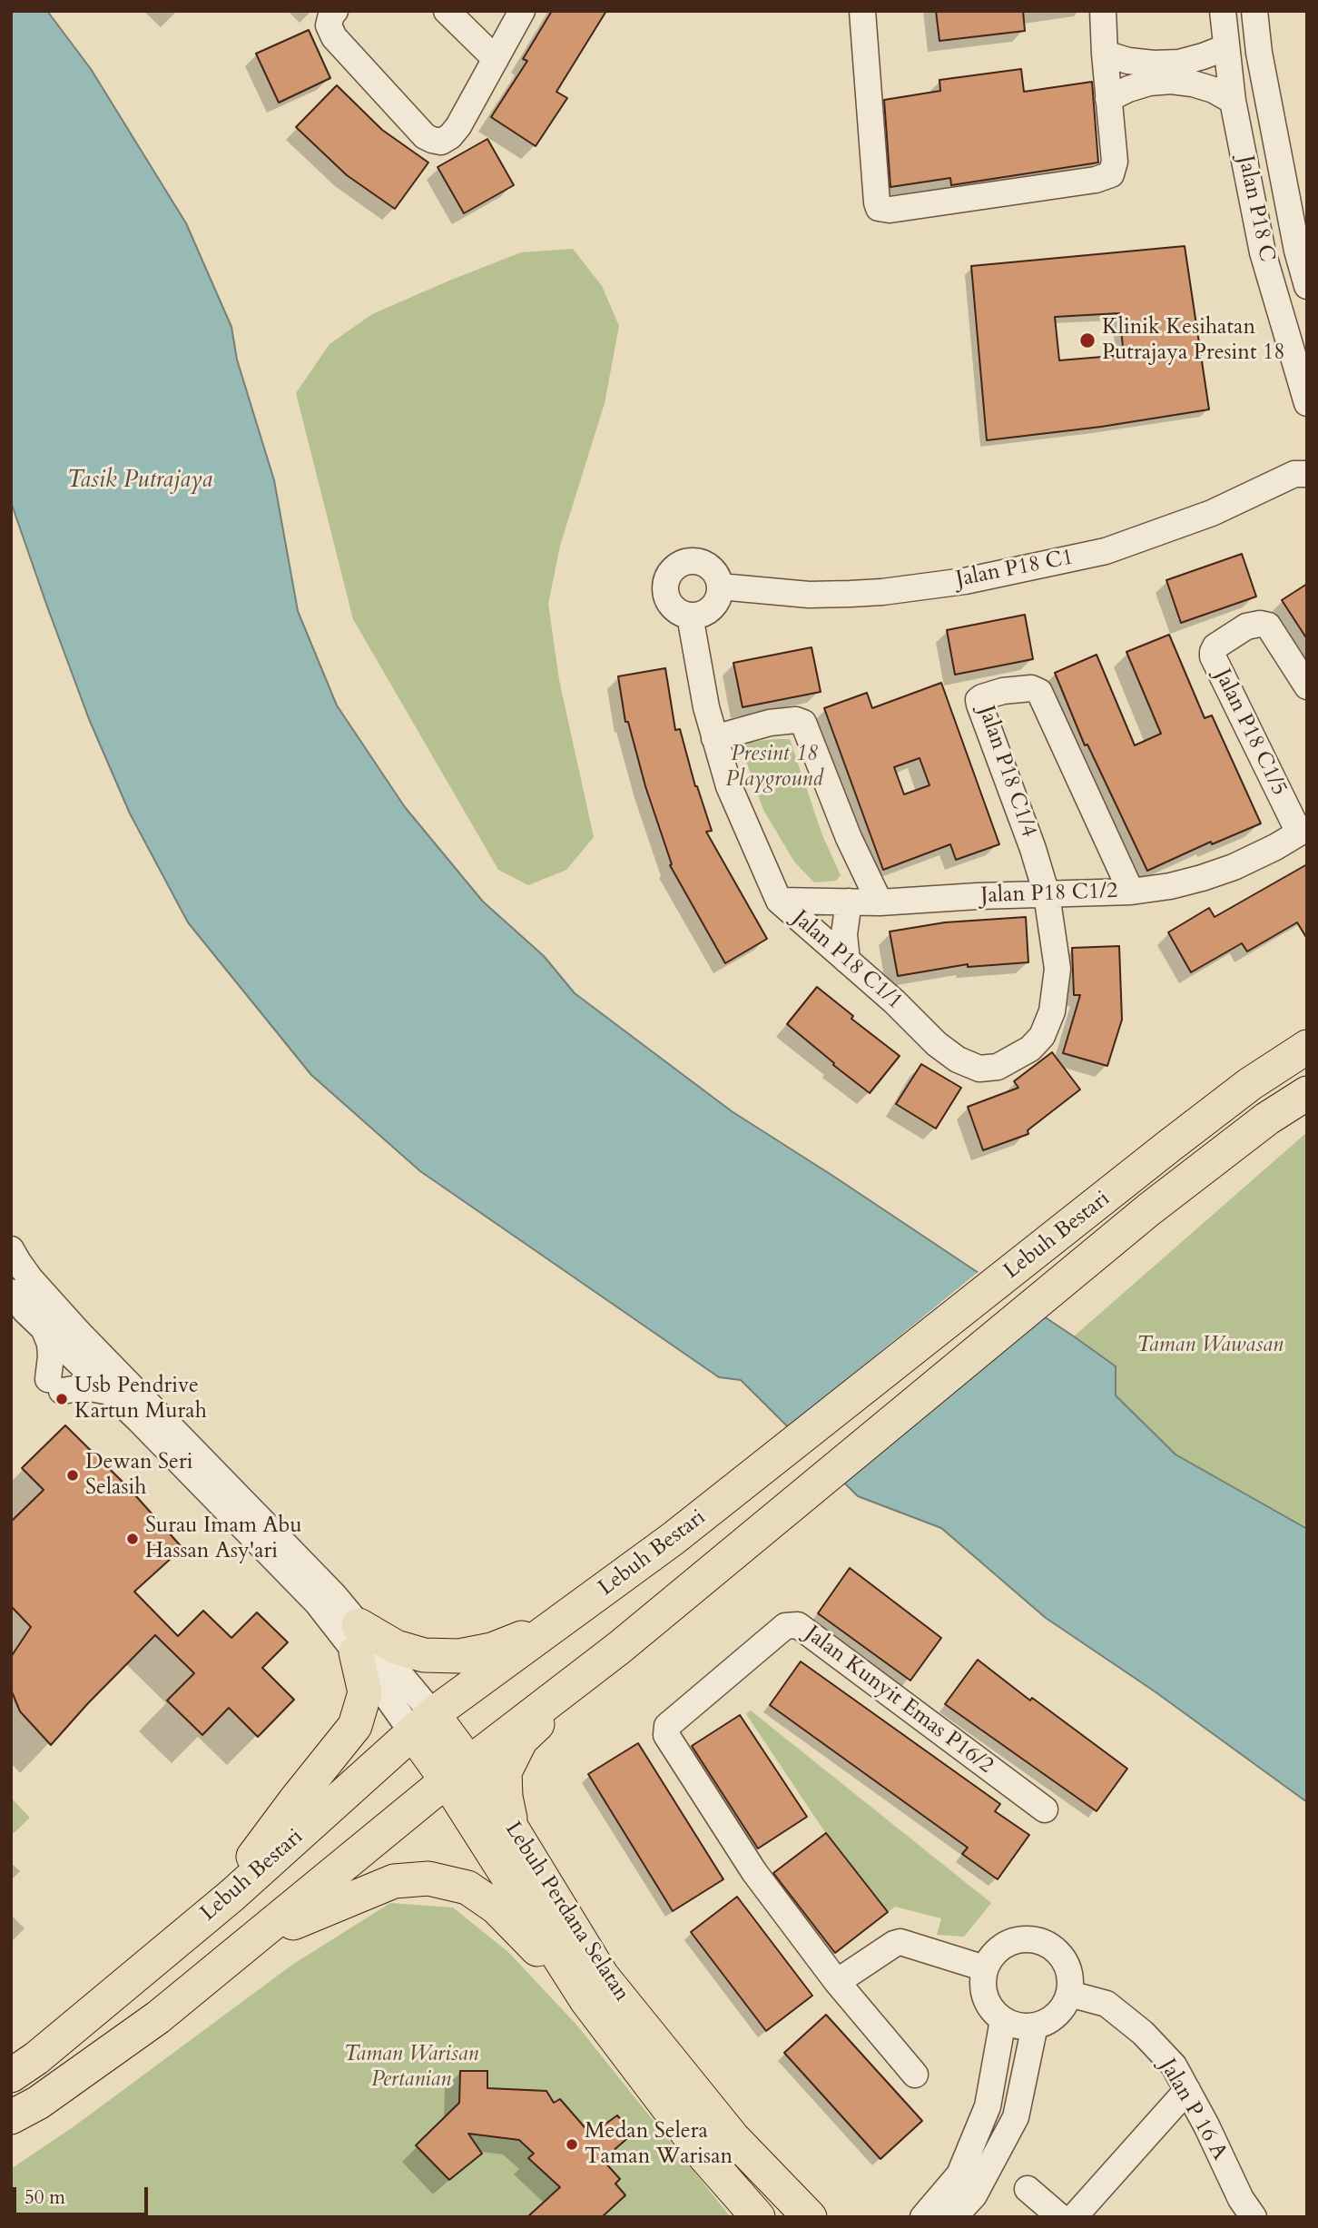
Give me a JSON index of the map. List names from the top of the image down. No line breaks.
{"streets":{"main road":["Lebuh Bestari","Lebuh Perdana Selatan"],"street":["Jalan P18 C","Jalan P18 C1","Jalan P18 C1/5","Jalan P18 C1/4","Jalan P18 C1/2","Jalan P18 C1/1","Jalan Kunyit Emas P16/2","Jalan P 16 A"]},"crossings":[["Jalan P18 C1","Jalan P18 C1/1"],["Jalan P18 C1/5","Jalan P18 C1/2"],["Jalan P18 C1/4","Jalan P18 C1/2"],["Jalan P18 C1/4","Jalan P18 C1/1"],["Jalan P18 C1/2","Jalan P18 C1/1"],["Lebuh Bestari","Lebuh Perdana Selatan"]],"water":["Tasik Putrajaya"],"parks":["Presint 18 Playground","Taman Wawasan","Taman Warisan Pertanian"],"places":["Klinik Kesihatan Putrajaya Presint 18","Usb Pendrive Kartun Murah","Dewan Seri Selasih","Surau Imam Abu Hassan Asy'ari","Medan Selera Taman Warisan"],"scale_bar":"50 m"}
